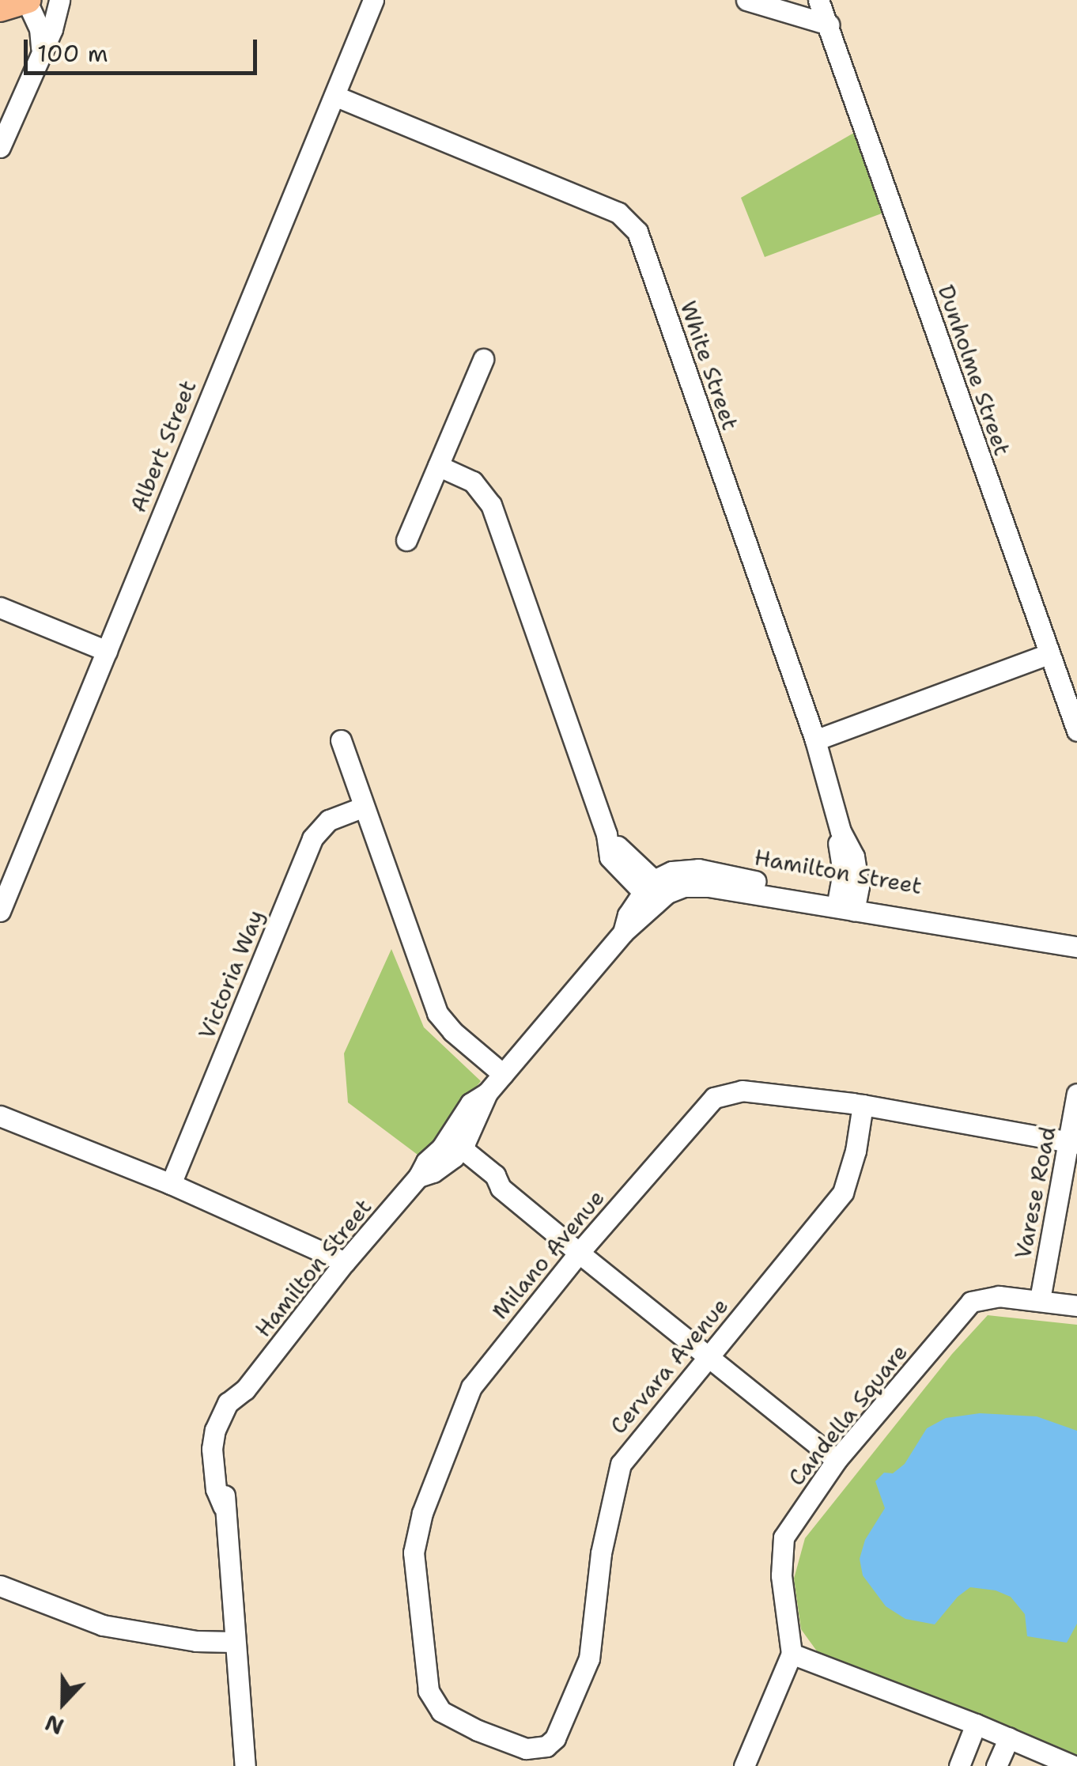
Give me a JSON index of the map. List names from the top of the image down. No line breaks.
{"streets":{"street":["White Street","Dunholme Street","Albert Street","Hamilton Street","Victoria Way","Varese Road","Milano Avenue","Cervara Avenue","Candella Square"]},"crossings":[["White Street","Albert Street"],["White Street","Hamilton Street"],["Varese Road","Milano Avenue"],["Varese Road","Candella Square"],["Milano Avenue","Cervara Avenue"]],"scale_bar":"100 m","north":"bottom"}
